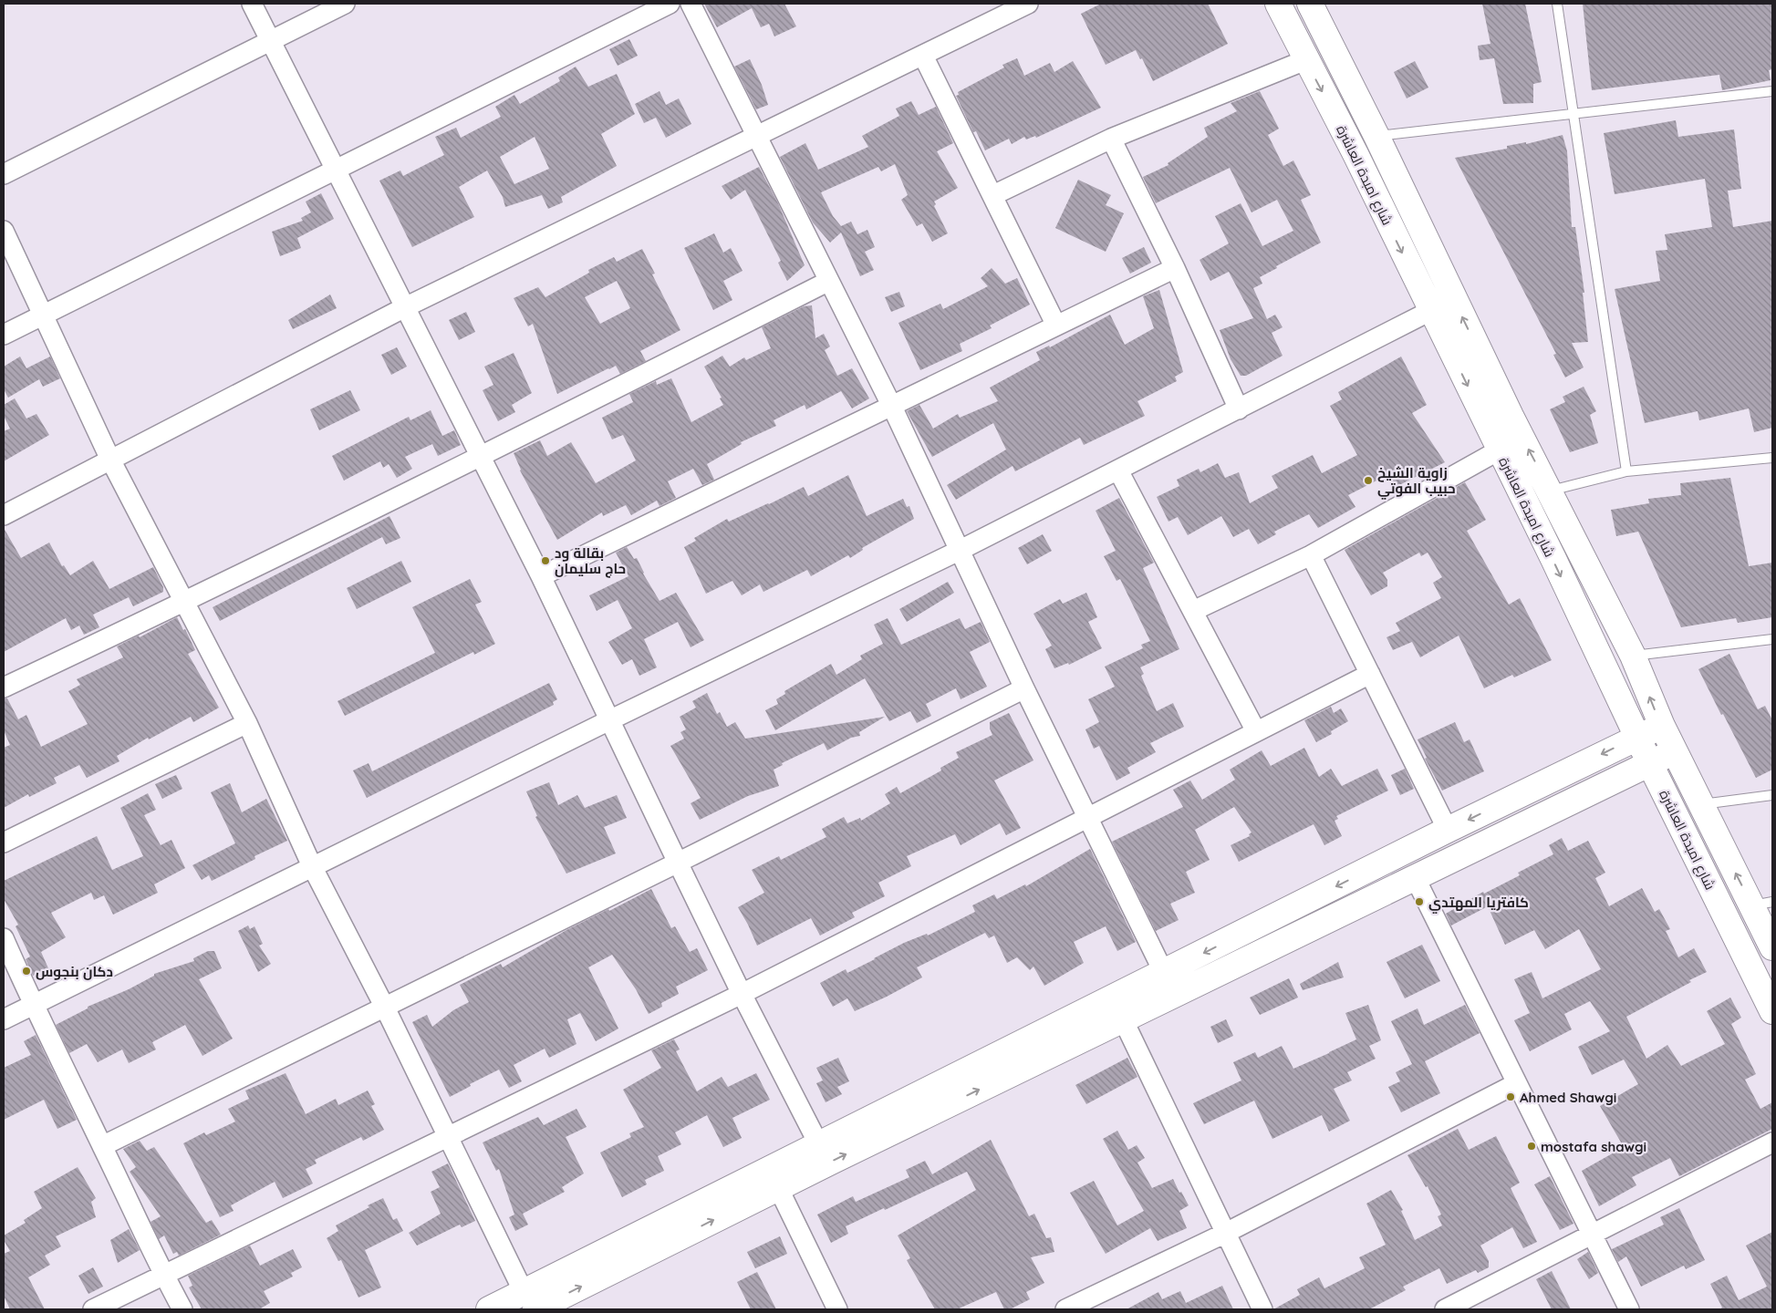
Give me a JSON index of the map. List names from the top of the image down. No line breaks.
{"streets":{"main road":["شارع امبدة العاشرة"]},"places":["زاوية الشيخ حبيب الفوتي","بقالة ود حاج سليمان","كافتريا المهتدي","دكان بنجوس","Ahmed Shawgi","mostafa shawgi"]}
